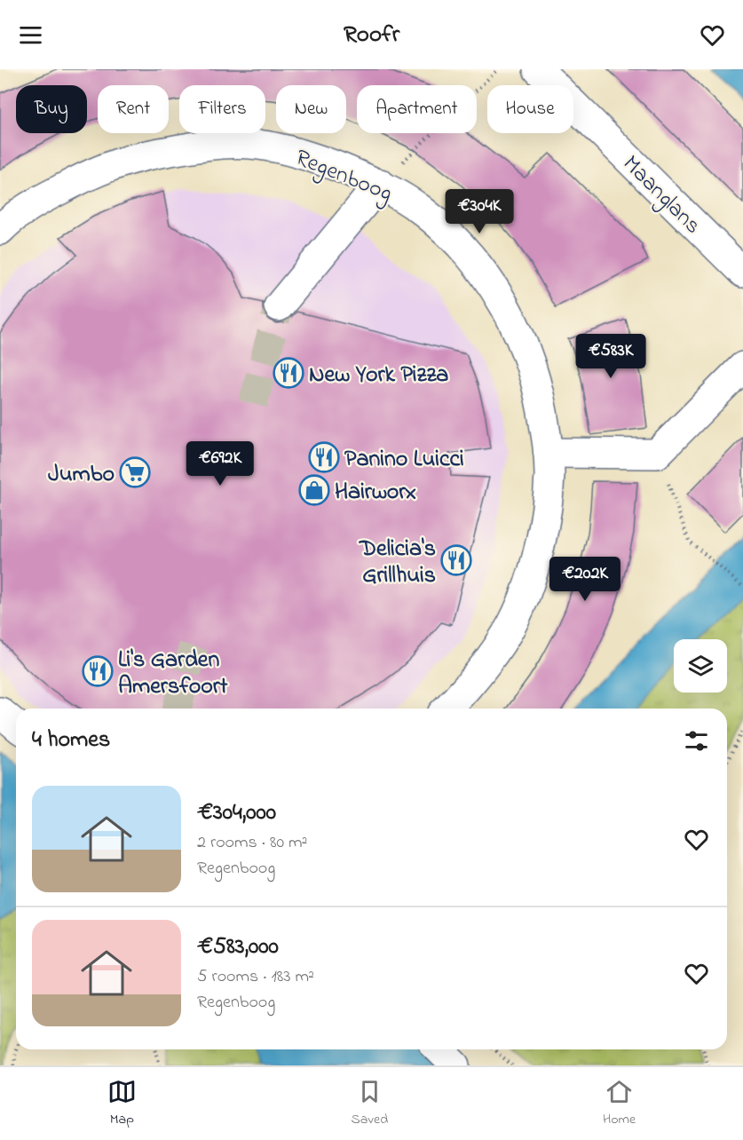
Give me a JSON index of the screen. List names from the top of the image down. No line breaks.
{"streets":{"street":["Regenboog","Maanglans"]},"places":{"restaurant":["New York Pizza","Panino Luicci","Delicia's Grillhuis","Li's Garden Amersfoort"],"supermarket":["Jumbo"],"shop":["Hairworx"]},"page":{"header":"Roofr","chip":["Buy","Rent","Filters","New","Apartment","House"],"price":["€304K","€583K","€692K","€202K"],"heading":"4 homes","list":[{"name":"€304,000","note":"2 rooms · 80 m² · Regenboog"},{"name":"€583,000","note":"5 rooms · 183 m² · Regenboog"}],"tabs":["Map","Saved","Home"]}}
